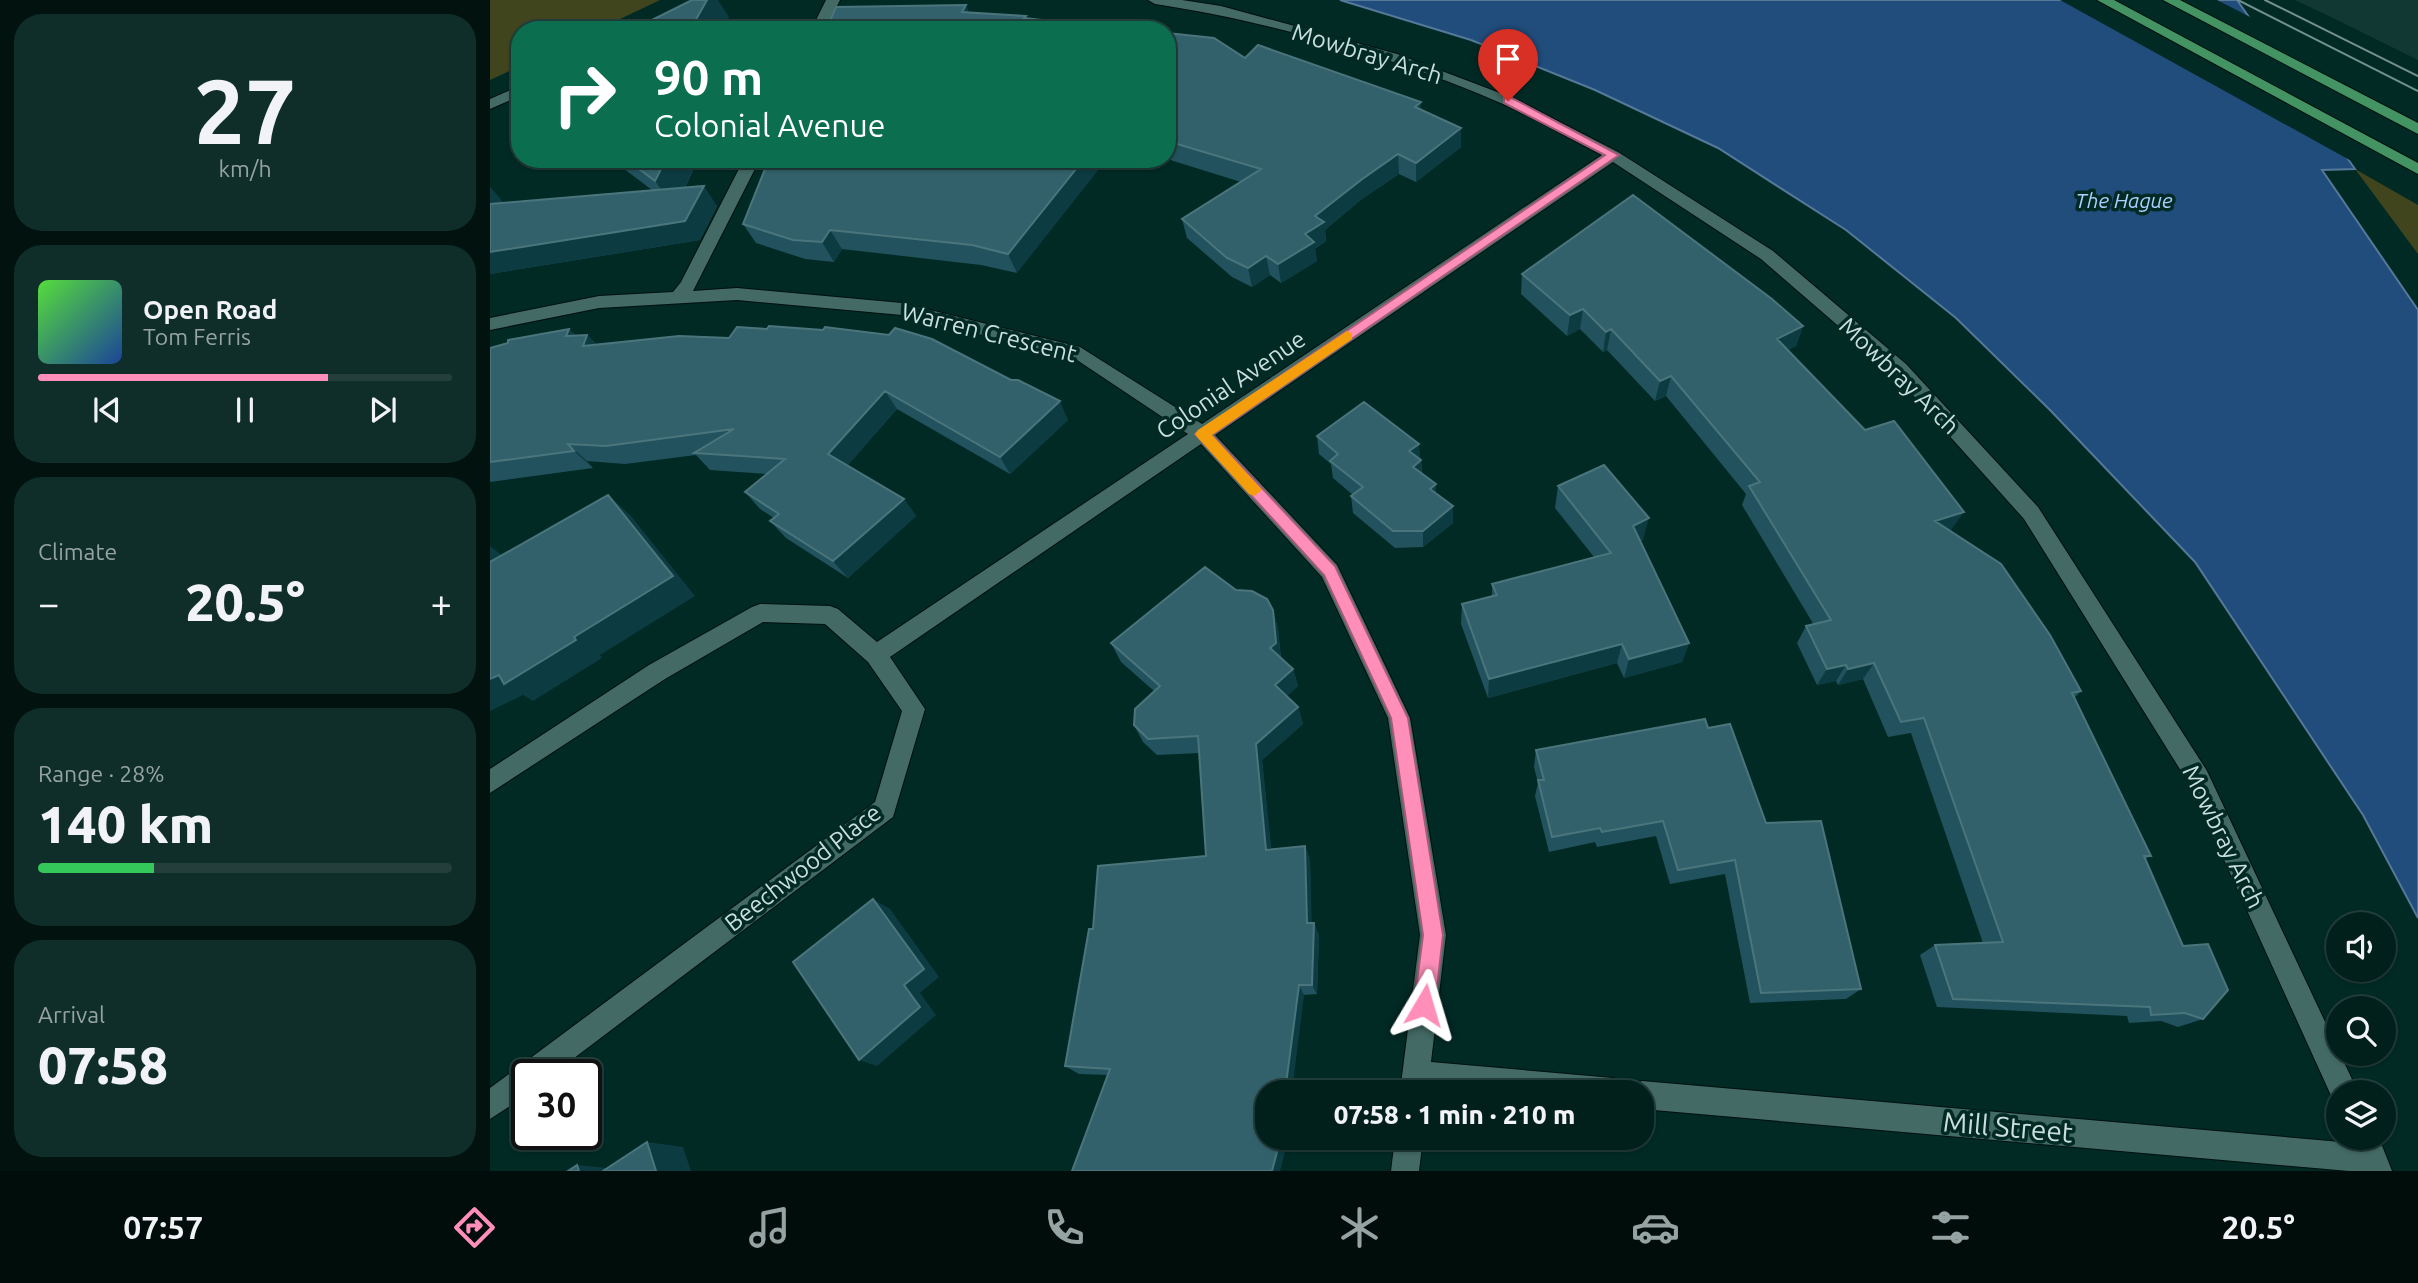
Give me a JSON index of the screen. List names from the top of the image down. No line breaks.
{"streets":{"street":["Mowbray Arch","Warren Crescent","Colonial Avenue","Beechwood Place","Mill Street"]},"crossings":[["Mowbray Arch","Colonial Avenue"],["Warren Crescent","Colonial Avenue"],["Colonial Avenue","Beechwood Place"]],"water":["The Hague"],"page":{"tile":[["27","km/h"],"Climate",["Range · 28%","140 km"],["Arrival","07:58"]],"turn":["90 m","Colonial Avenue"],"song":["Open Road","Tom Ferris"],"heat":["−","20.5°","+"],"limit":"30","trip":"07:58 · 1 min · 210 m","tabs":["07:57","20.5°"]}}
